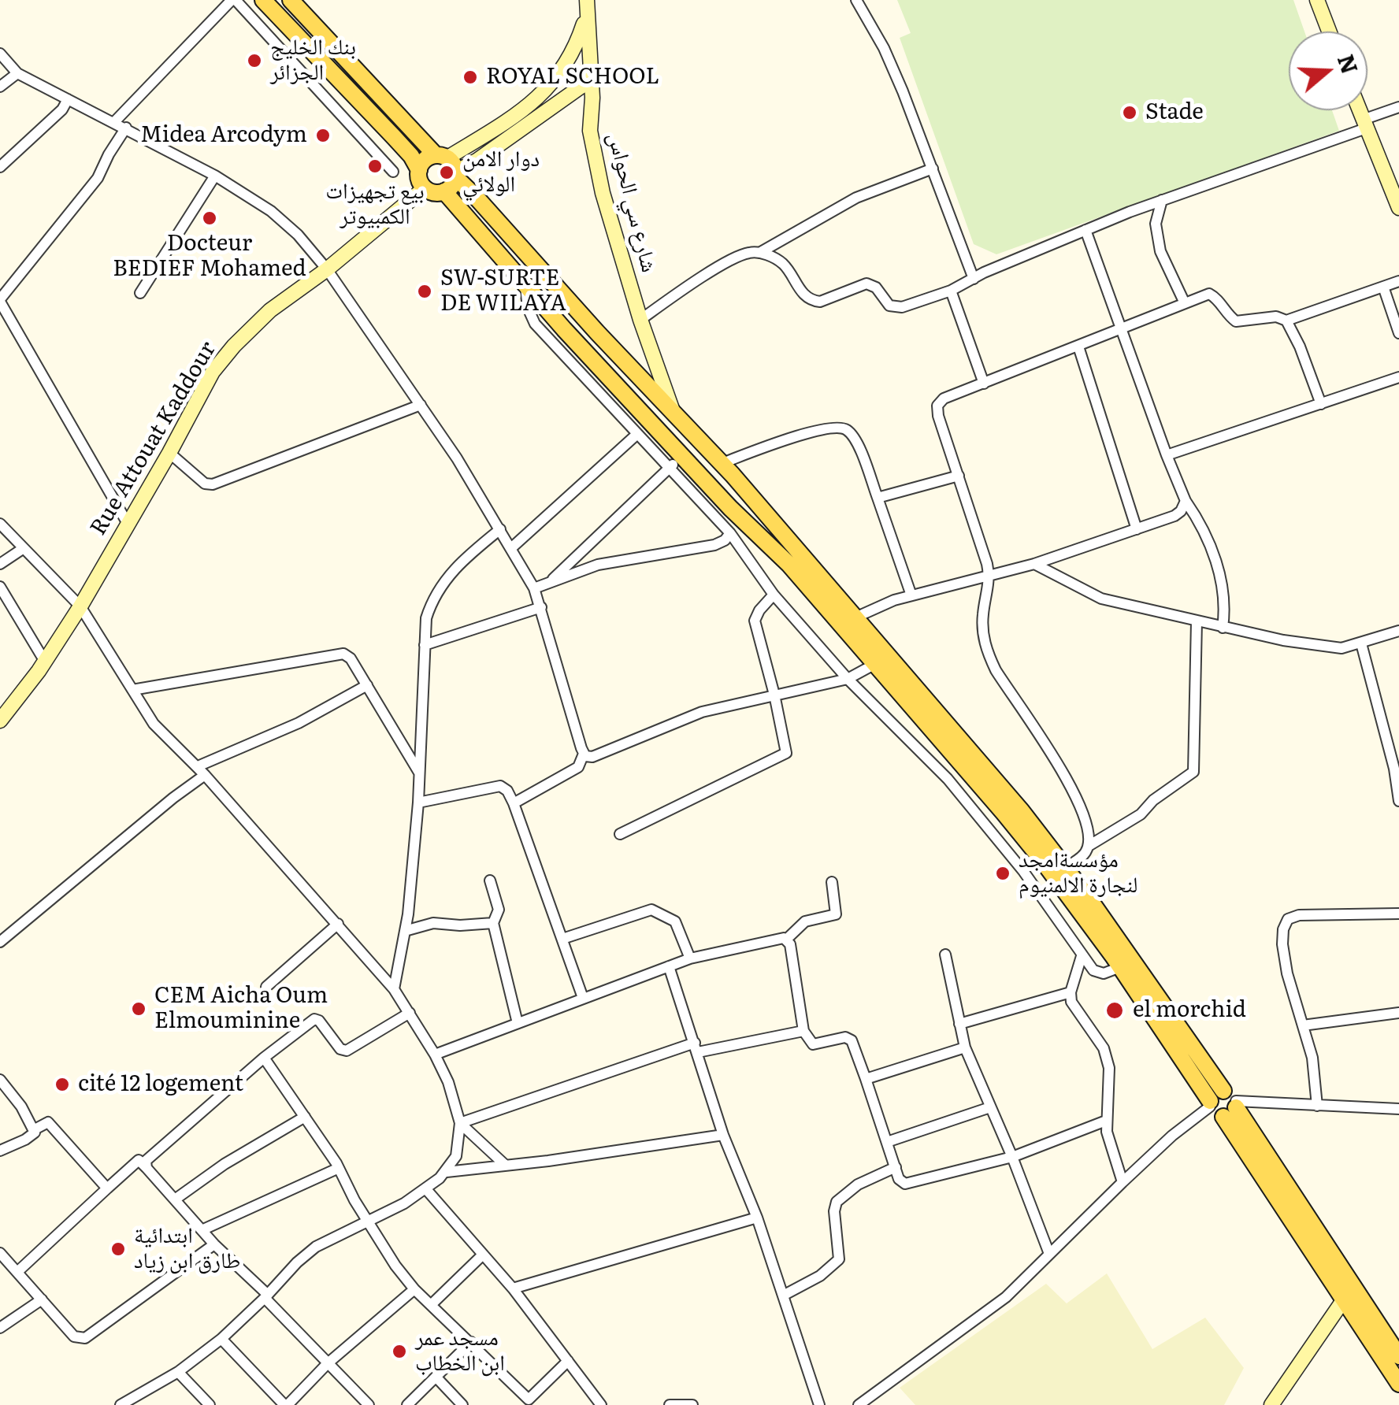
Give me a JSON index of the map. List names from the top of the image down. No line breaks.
{"streets":{"street":["شارع سي الحواس","Rue Attouat Kaddour"]},"places":["بنك الخليج الجزائر","ROYAL SCHOOL","Stade","Midea Arcodym","بيع تجهيزات الكمبيوتر","دوار الامن الولائي","Docteur BEDIEF Mohamed","SW-SURTE DE WILAYA","مؤسسةامجد لنجارة الالمنيوم","CEM Aicha Oum Elmouminine","el morchid","cité 12 logement","ابتدائية طارق ابن زياد","مسجد عمر ابن الخطاب"],"north":"right"}
